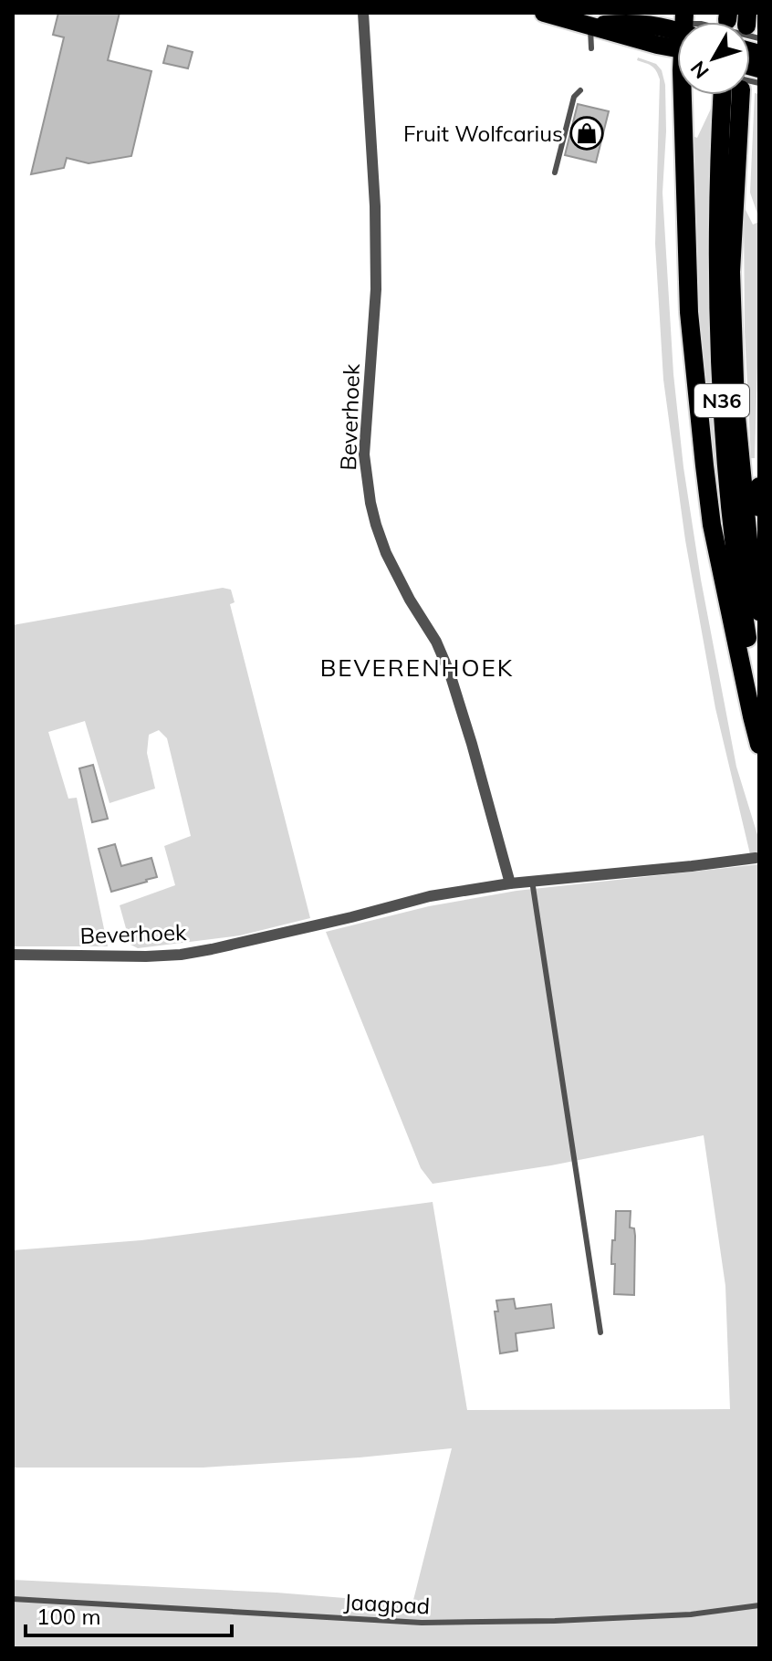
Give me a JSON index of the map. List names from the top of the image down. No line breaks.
{"streets":{"main road":["N36"],"street":["Beverhoek"],"lane":["Jaagpad"]},"districts":["BEVERENHOEK"],"places":{"shop":["Fruit Wolfcarius"]},"scale_bar":"100 m","north":"bottom left"}
